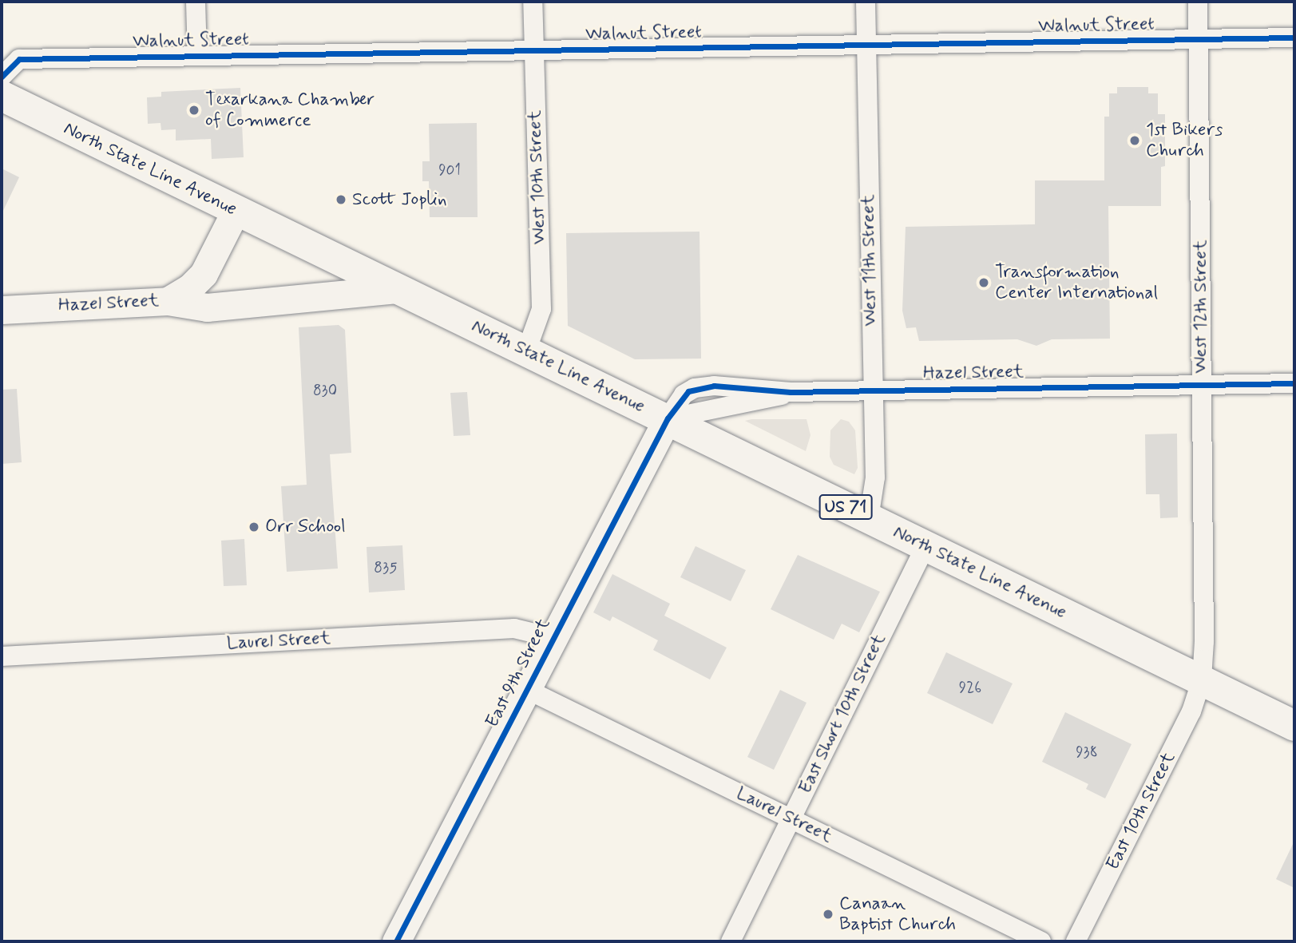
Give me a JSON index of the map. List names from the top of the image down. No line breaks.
{"streets":{"main road":["North State Line Avenue","US 71"],"street":["Walnut Street","West 10th Street","West 11th Street","Hazel Street","West 12th Street","Laurel Street","East 9th Street","East Short 10th Street","East 10th Street"]},"crossings":[["Walnut Street","West 10th Street"],["Walnut Street","West 11th Street"],["Walnut Street","West 12th Street"],["North State Line Avenue","West 10th Street"],["North State Line Avenue","West 11th Street"],["North State Line Avenue","Hazel Street"],["North State Line Avenue","West 12th Street"],["North State Line Avenue","East 9th Street"],["North State Line Avenue","East Short 10th Street"],["North State Line Avenue","East 10th Street"],["West 11th Street","Hazel Street"],["Hazel Street","West 12th Street"],["Hazel Street","East 9th Street"],["West 12th Street","East 10th Street"],["Laurel Street","East 9th Street"],["Laurel Street","East Short 10th Street"]],"places":["Texarkana Chamber of Commerce","1st Bikers Church","Scott Joplin","Transformation Center International","Orr School","Canaan Baptist Church"],"house_numbers":["901","830","835","926","938"]}
